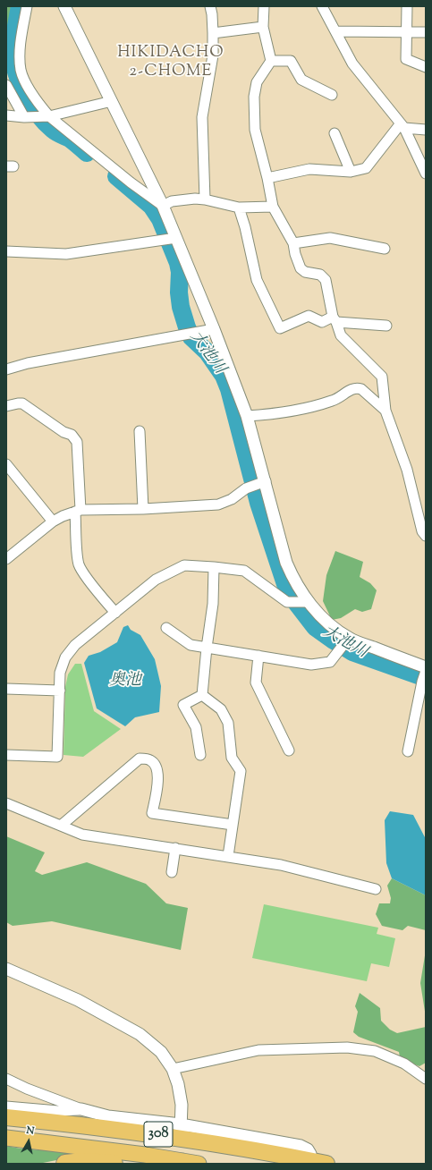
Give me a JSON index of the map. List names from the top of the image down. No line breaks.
{"streets":{"highway":["308"]},"districts":["HIKIDACHO 2-CHOME"],"water":["大池川","奥池"],"north":"top"}
